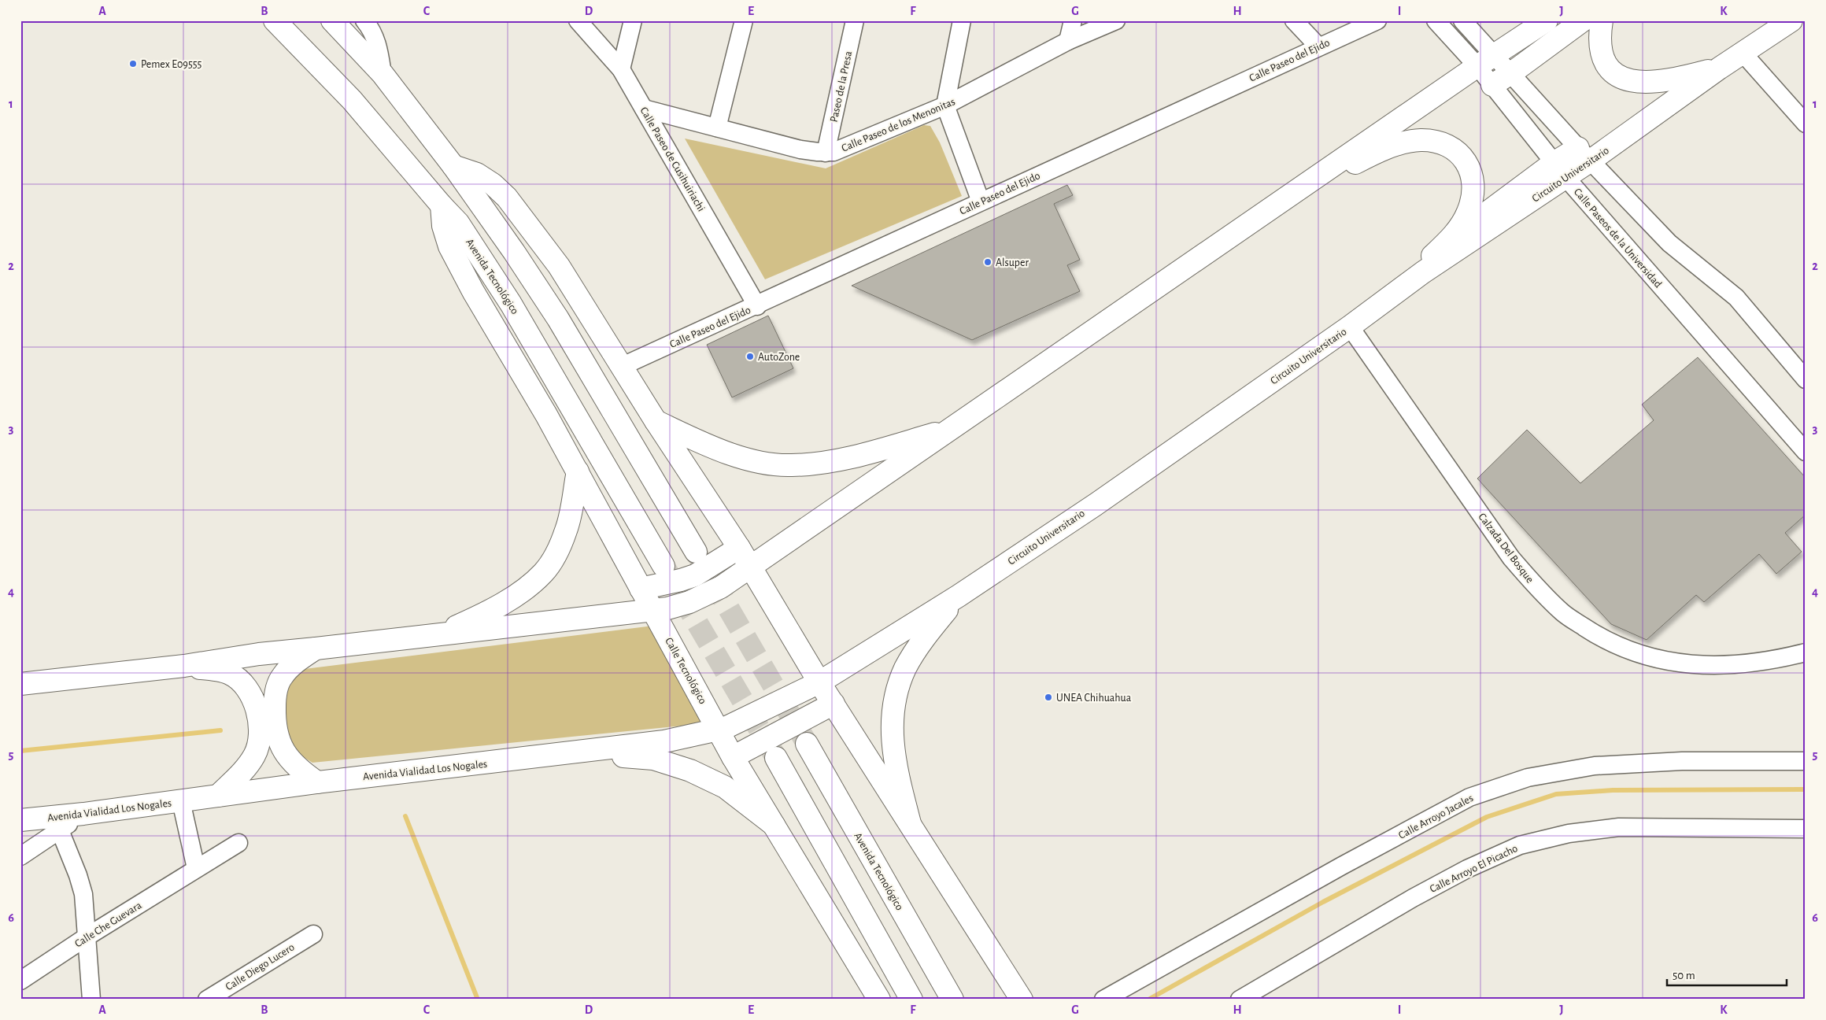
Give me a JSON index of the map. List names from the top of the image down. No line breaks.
{"streets":{"main road":["Circuito Universitario","Avenida Tecnológico","Calle Tecnológico","Avenida Vialidad Los Nogales"],"street":["Calle Paseo del Ejido","Paseo de la Presa","Calle Paseo de los Menonitas","Calle Paseo de Cusihuiriachi","Calle Paseos de la Universidad","Calzada Del Bosque","Calle Arroyo Jacales","Calle Arroyo El Picacho","Calle Che Guevara","Calle Diego Lucero"]},"crossings":[["Calle Paseo del Ejido","Calle Paseo de Cusihuiriachi"],["Paseo de la Presa","Calle Paseo de los Menonitas"],["Calle Paseo de los Menonitas","Calle Paseo de Cusihuiriachi"],["Circuito Universitario","Calle Paseos de la Universidad"],["Circuito Universitario","Calzada Del Bosque"],["Circuito Universitario","Avenida Vialidad Los Nogales"],["Avenida Tecnológico","Calle Tecnológico"],["Calle Tecnológico","Avenida Vialidad Los Nogales"]],"places":["Pemex E09555","Alsuper","AutoZone","UNEA Chihuahua"],"scale_bar":"50 m","grid":{"columns":["A","B","C","D","E","F","G","H","I","J","K"],"rows":["1","2","3","4","5","6"]}}
